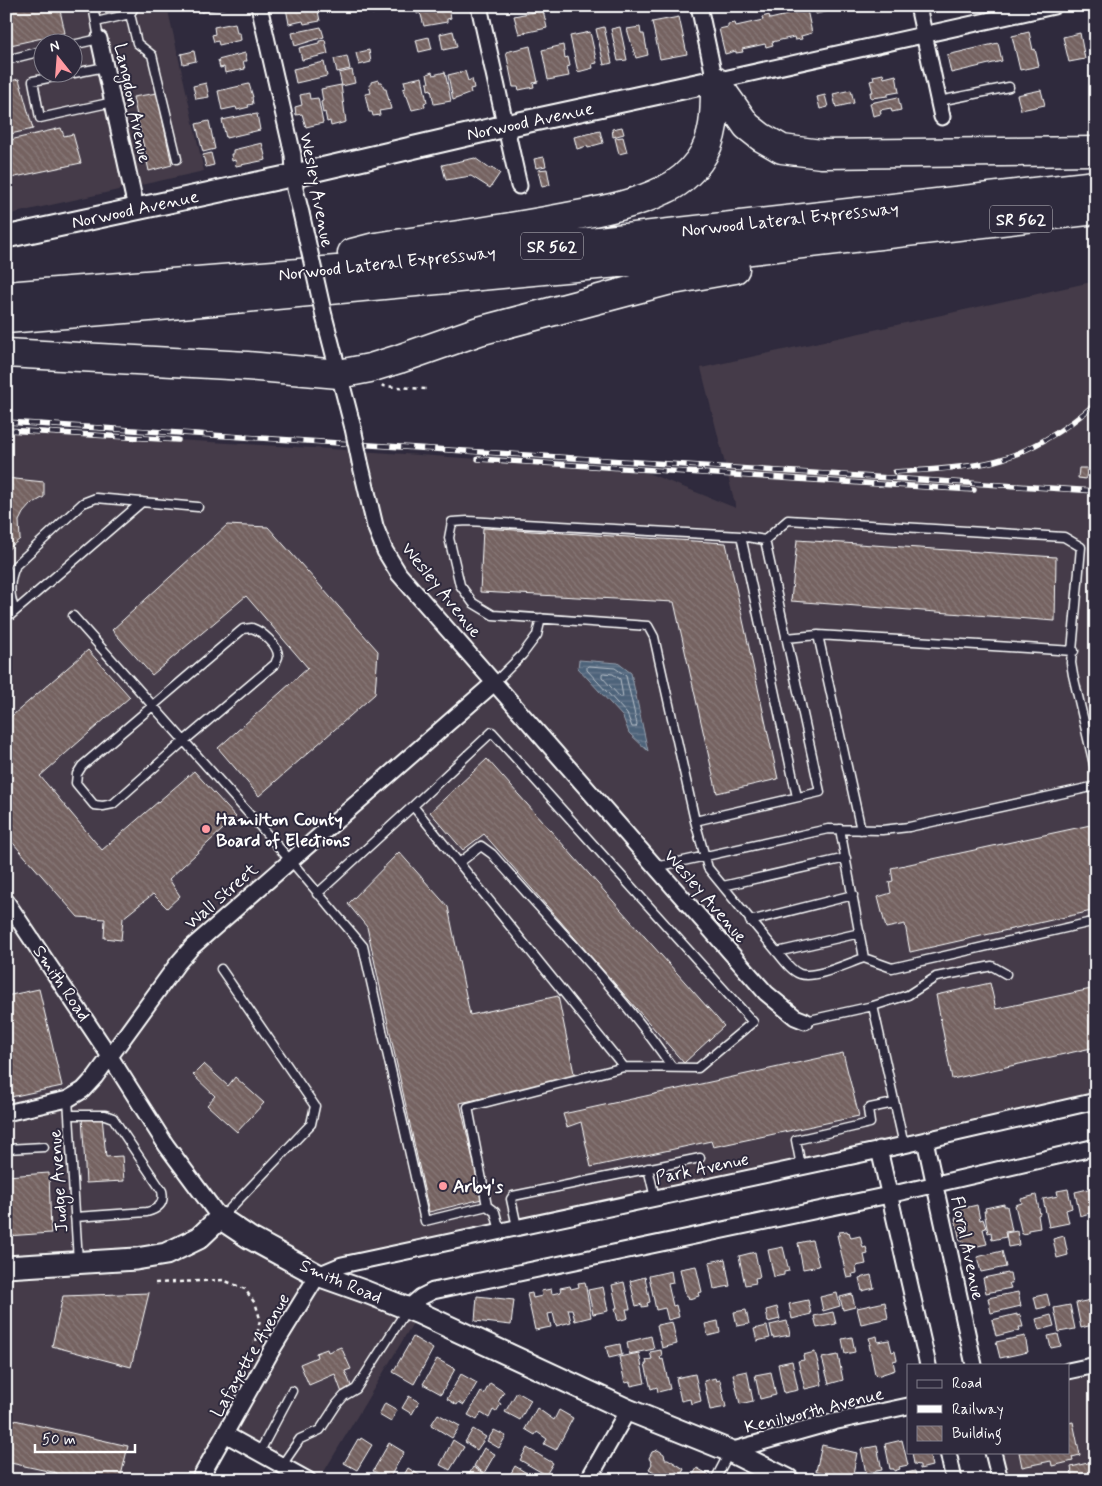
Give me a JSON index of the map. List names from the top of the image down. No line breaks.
{"streets":{"highway":["Norwood Lateral Expressway","SR 562"],"main road":["Norwood Avenue","Smith Road"],"street":["Langdon Avenue","Wesley Avenue","Wall Street","Park Avenue","Floral Avenue","Lafayette Avenue","Kenilworth Avenue"],"lane":["Judge Avenue"]},"crossings":[["Langdon Avenue","Norwood Avenue"],["Norwood Avenue","Wesley Avenue"],["Wesley Avenue","Wall Street"],["Wall Street","Smith Road"],["Wall Street","Judge Avenue"],["Smith Road","Park Avenue"],["Smith Road","Lafayette Avenue"],["Smith Road","Kenilworth Avenue"],["Park Avenue","Floral Avenue"],["Park Avenue","Lafayette Avenue"]],"places":["Hamilton County Board of Elections","Arby's"],"legend":["Road","Railway","Building"],"scale_bar":"50 m","north":"top"}
